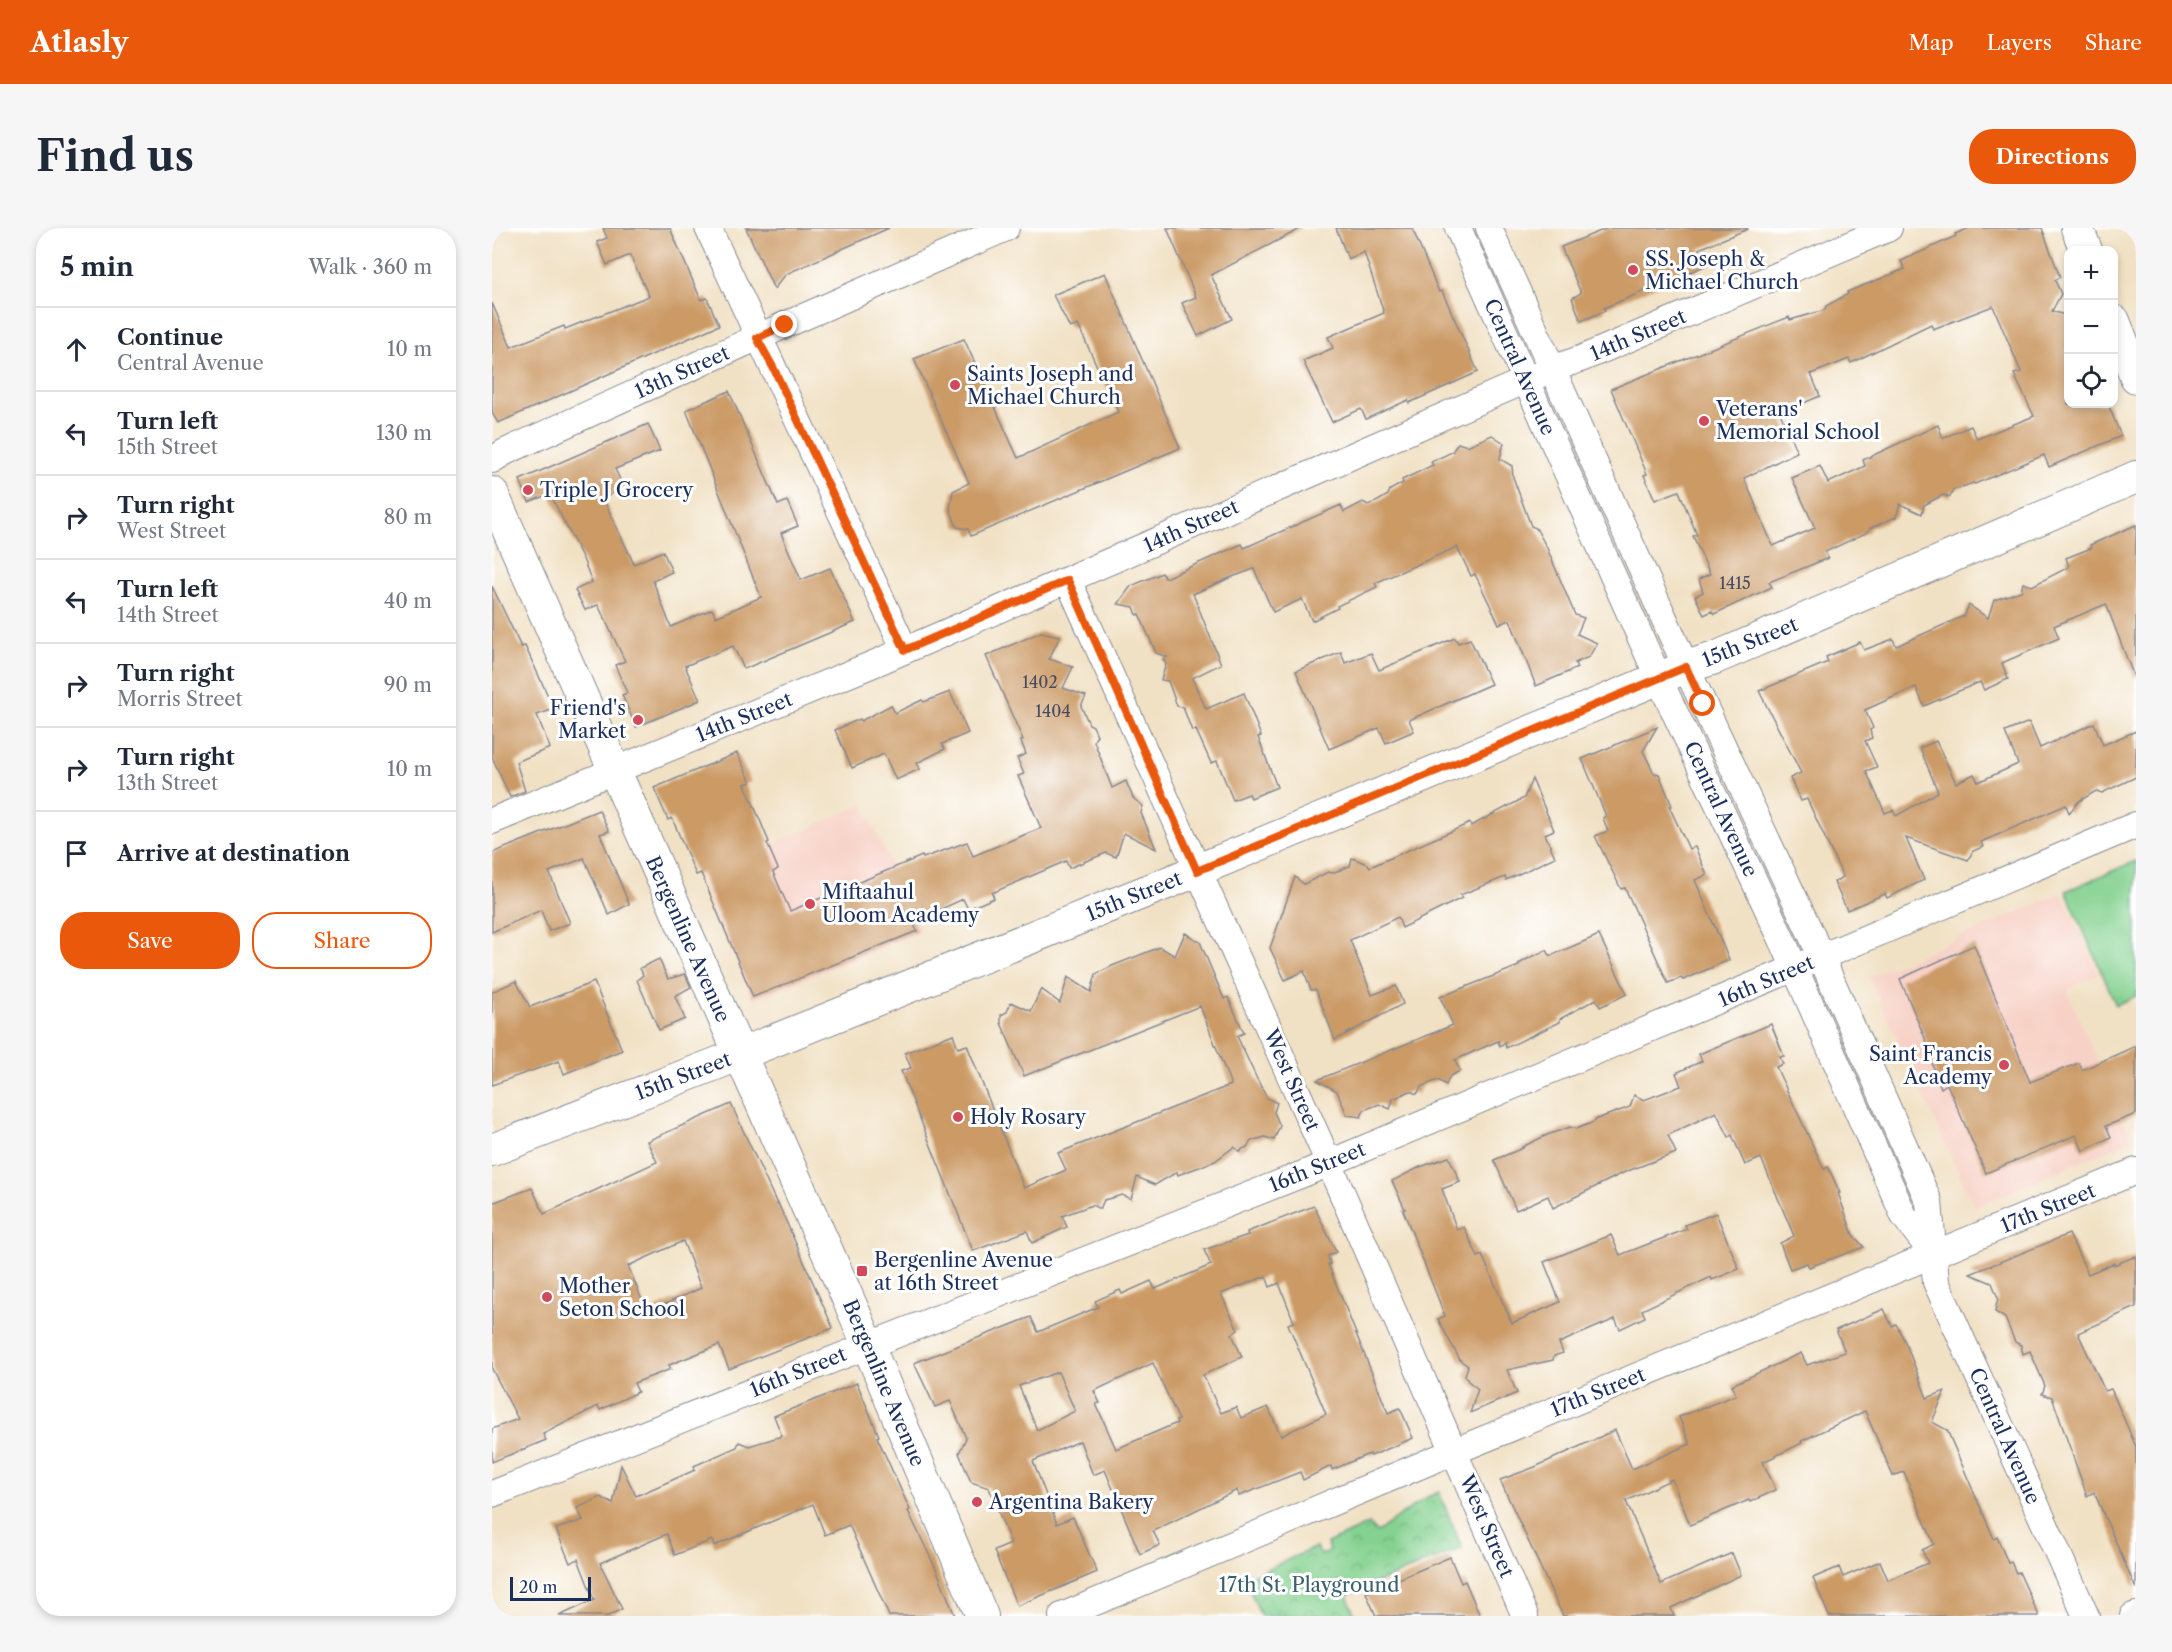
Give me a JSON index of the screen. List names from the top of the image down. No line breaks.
{"streets":{"street":["14th Street","Central Avenue","13th Street","15th Street","Bergenline Avenue","16th Street","West Street","17th Street"]},"crossings":[["14th Street","Central Avenue"],["14th Street","Bergenline Avenue"],["14th Street","West Street"],["Central Avenue","15th Street"],["Central Avenue","16th Street"],["Central Avenue","17th Street"],["15th Street","Bergenline Avenue"],["15th Street","West Street"],["Bergenline Avenue","16th Street"],["16th Street","West Street"],["West Street","17th Street"]],"parks":["17th St. Playground"],"places":{"other":["SS. Joseph & Michael Church","Saints Joseph and Michael Church","Veterans' Memorial School","Triple J Grocery","Friend's Market","Miftaahul Uloom Academy","Saint Francis Academy","Holy Rosary","Mother Seton School","Argentina Bakery"],"transit":["Bergenline Avenue at 16th Street"]},"house_numbers":["1415","1402","1404"],"scale_bar":"20 m","page":{"header":"Atlasly","nav":["Map","Layers","Share"],"buttons":["Directions",["Save","Share"]],"title":"Find us","heading":["5 min","Walk · 360 m"],"map_buttons":["+","−"],"list":[["Continue","Central Avenue","10 m"],["Turn left","15th Street","130 m"],["Turn right","West Street","80 m"],["Turn left","14th Street","40 m"],["Turn right","Morris Street","90 m"],["Turn right","13th Street","10 m"],"Arrive at destination"],"scale":"20 m"}}
